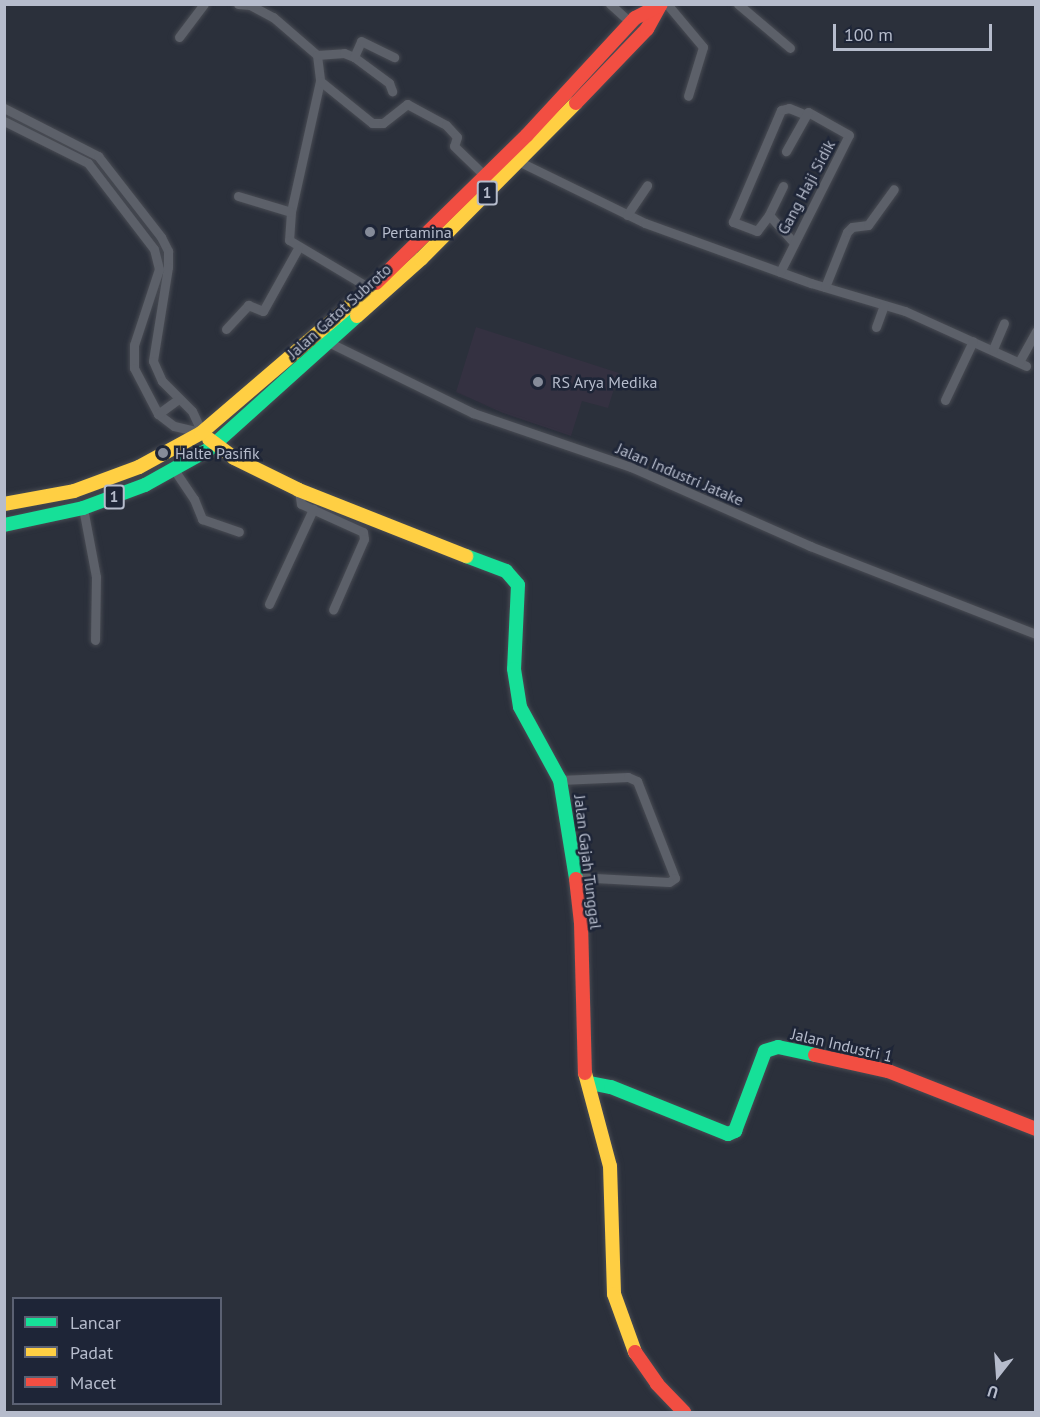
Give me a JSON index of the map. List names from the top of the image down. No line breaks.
{"streets":{"main road":["1","Jalan Gatot Subroto","Jalan Gajah Tunggal","Jalan Industri 1"],"street":["Gang Haji Sidik","Jalan Industri Jatake"]},"crossings":[["Jalan Gatot Subroto","Jalan Industri Jatake"],["Jalan Gatot Subroto","Jalan Gajah Tunggal"],["Jalan Gajah Tunggal","Jalan Industri 1"]],"places":["Pertamina","RS Arya Medika","Halte Pasifik"],"legend":["Lancar","Padat","Macet"],"scale_bar":"100 m","north":"bottom"}
